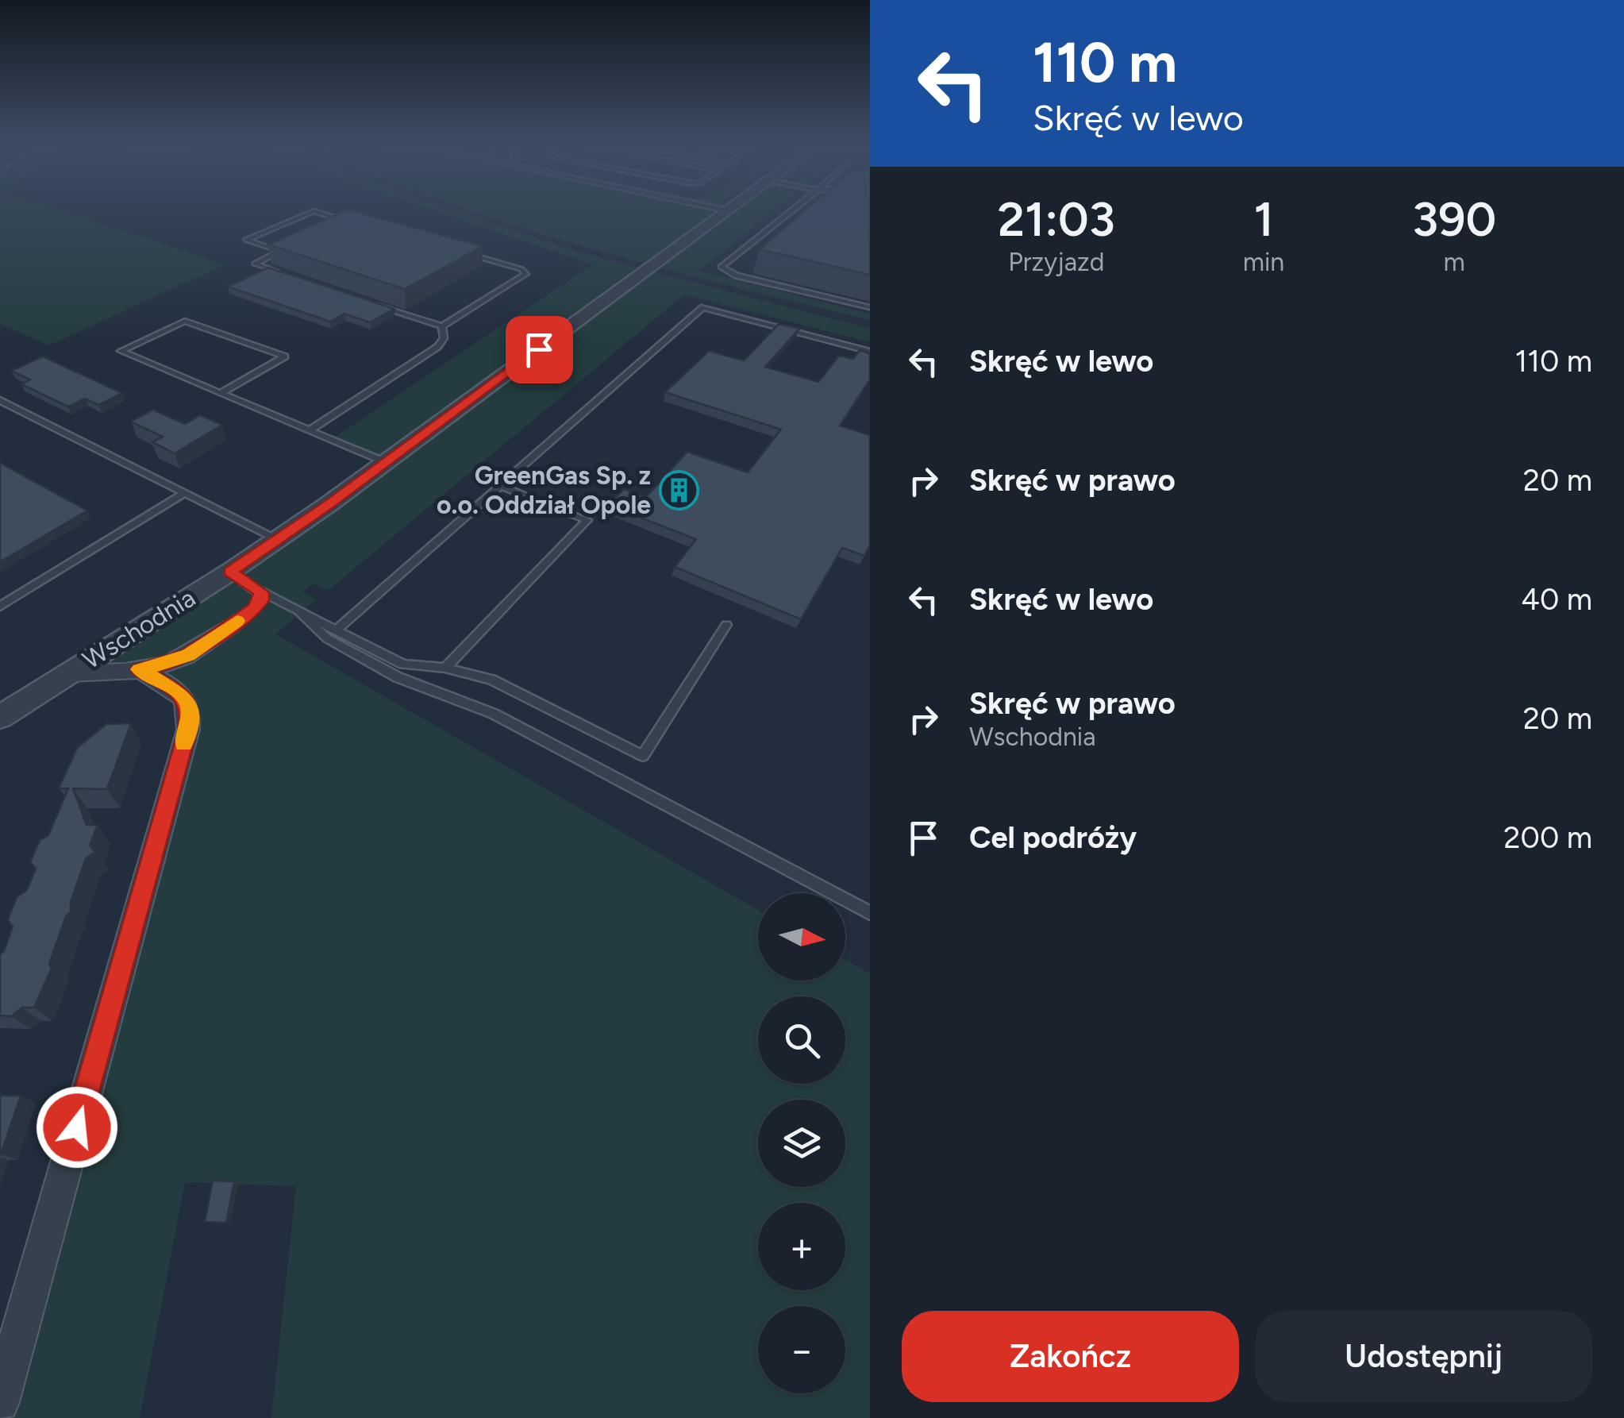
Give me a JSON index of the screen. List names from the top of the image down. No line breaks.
{"streets":{"street":["Wschodnia"]},"places":{"building":["GreenGas Sp. z o.o. Oddział Opole"]},"north":"right","page":{"turn":["110 m","Skręć w lewo"],"eta":["21:03","Przyjazd","1","min","390","m"],"list":[{"name":"Skręć w lewo","value":"110 m"},{"name":"Skręć w prawo","value":"20 m"},{"name":"Skręć w lewo","value":"40 m"},{"name":"Skręć w prawo","note":"Wschodnia","value":"20 m"},{"name":"Cel podróży","value":"200 m"}],"map_buttons":["+","−"],"buttons":["Zakończ","Udostępnij"]}}
